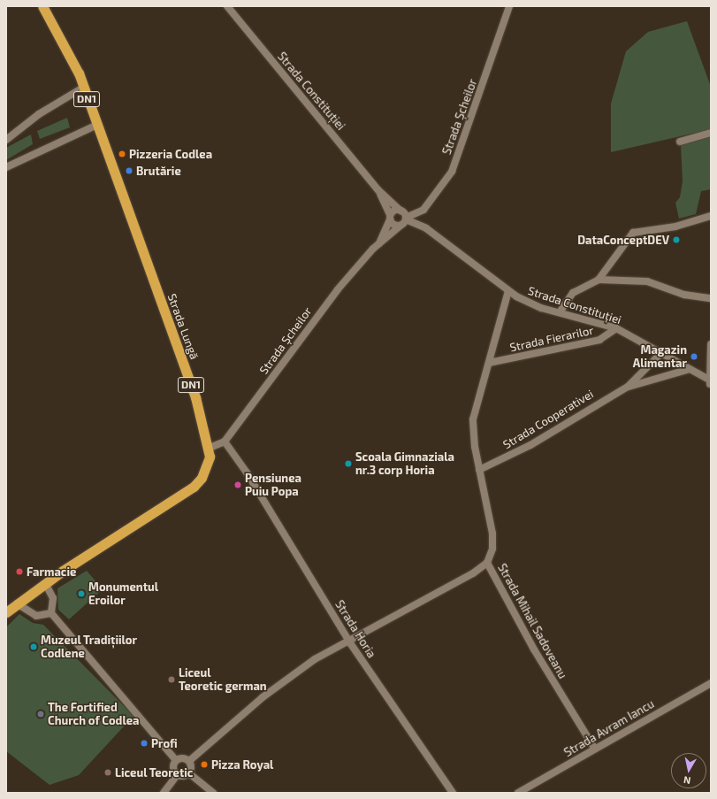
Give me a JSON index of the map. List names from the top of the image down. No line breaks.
{"streets":{"highway":["DN1","Strada Lungă"],"street":["Strada Constituției","Strada Șcheilor","Strada Fierarilor","Strada Cooperativei","Strada Mihail Sadoveanu","Strada Horia","Strada Avram Iancu"]},"crossings":[["Strada Constituției","Strada Șcheilor"],["Strada Constituției","Strada Fierarilor"],["Strada Constituției","Strada Cooperativei"],["Strada Constituției","Strada Mihail Sadoveanu"],["Strada Șcheilor","Strada Horia"],["Strada Fierarilor","Strada Mihail Sadoveanu"],["Strada Cooperativei","Strada Mihail Sadoveanu"],["Strada Mihail Sadoveanu","Strada Avram Iancu"]],"places":["Pizzeria Codlea","Brutărie","DataConceptDEV","Magazin Alimentar","Scoala Gimnaziala nr.3 corp Horia","Pensiunea Puiu Popa","Farmacie","Monumentul Eroilor","Muzeul Tradițiilor Codlene","Liceul Teoretic german","The Fortified Church of Codlea","Profi","Pizza Royal","Liceul Teoretic"],"north":"bottom"}
